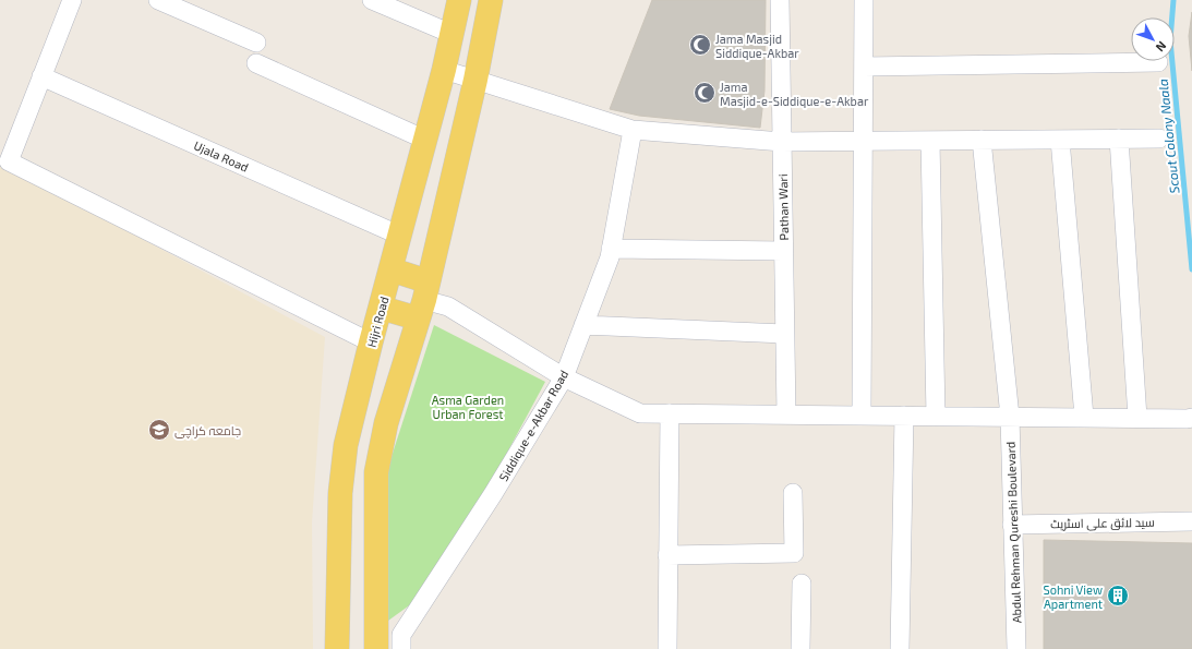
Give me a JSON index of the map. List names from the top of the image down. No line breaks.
{"streets":{"main road":["Hijri Road"],"street":["Ujala Road","Pathan Wari","Siddique-e-Akbar Road","سید لائق علی اسٹریٹ","Abdul Rehman Qureshi Boulevard"]},"crossings":[["Ujala Road","Hijri Road"],["سید لائق علی اسٹریٹ","Abdul Rehman Qureshi Boulevard"]],"water":["Scout Colony Naala"],"parks":["Asma Garden Urban Forest"],"places":{"mosque":["Jama Masjid Siddique-Akbar","Jama Masjid-e-Siddique-e-Akbar"],"school or university":["جامعہ کراچی"],"building":["Sohni View Apartment"]},"north":"bottom right"}
